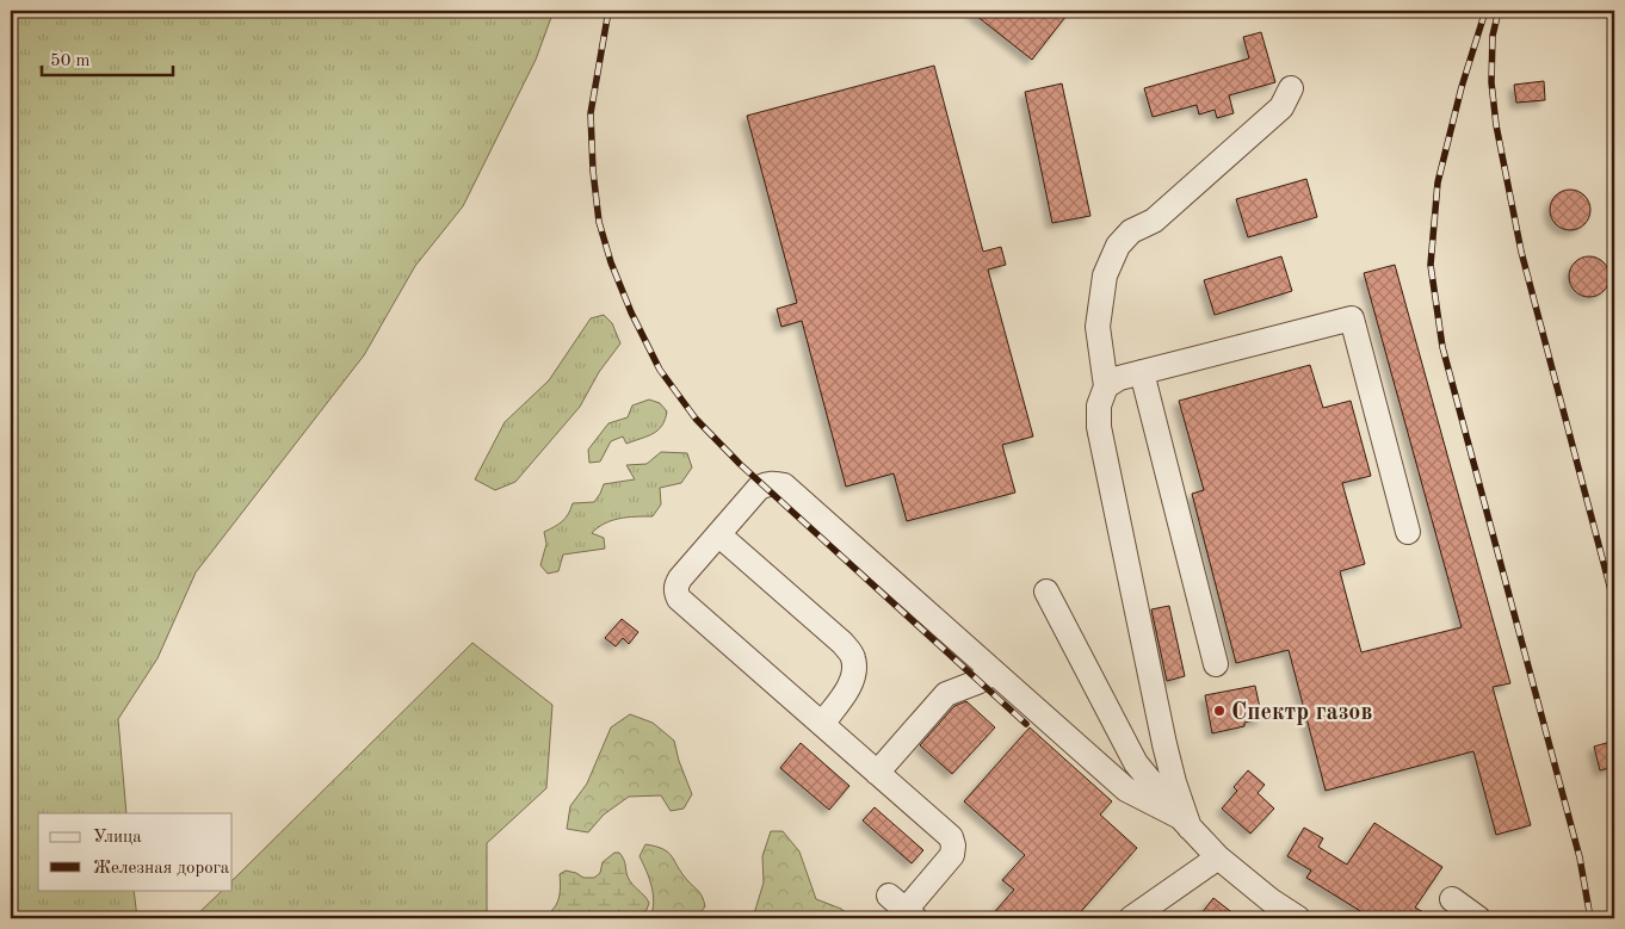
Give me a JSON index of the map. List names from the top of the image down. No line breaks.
{"places":["Спектр газов"],"legend":["Улица","Железная дорога"],"scale_bar":"50 m"}
